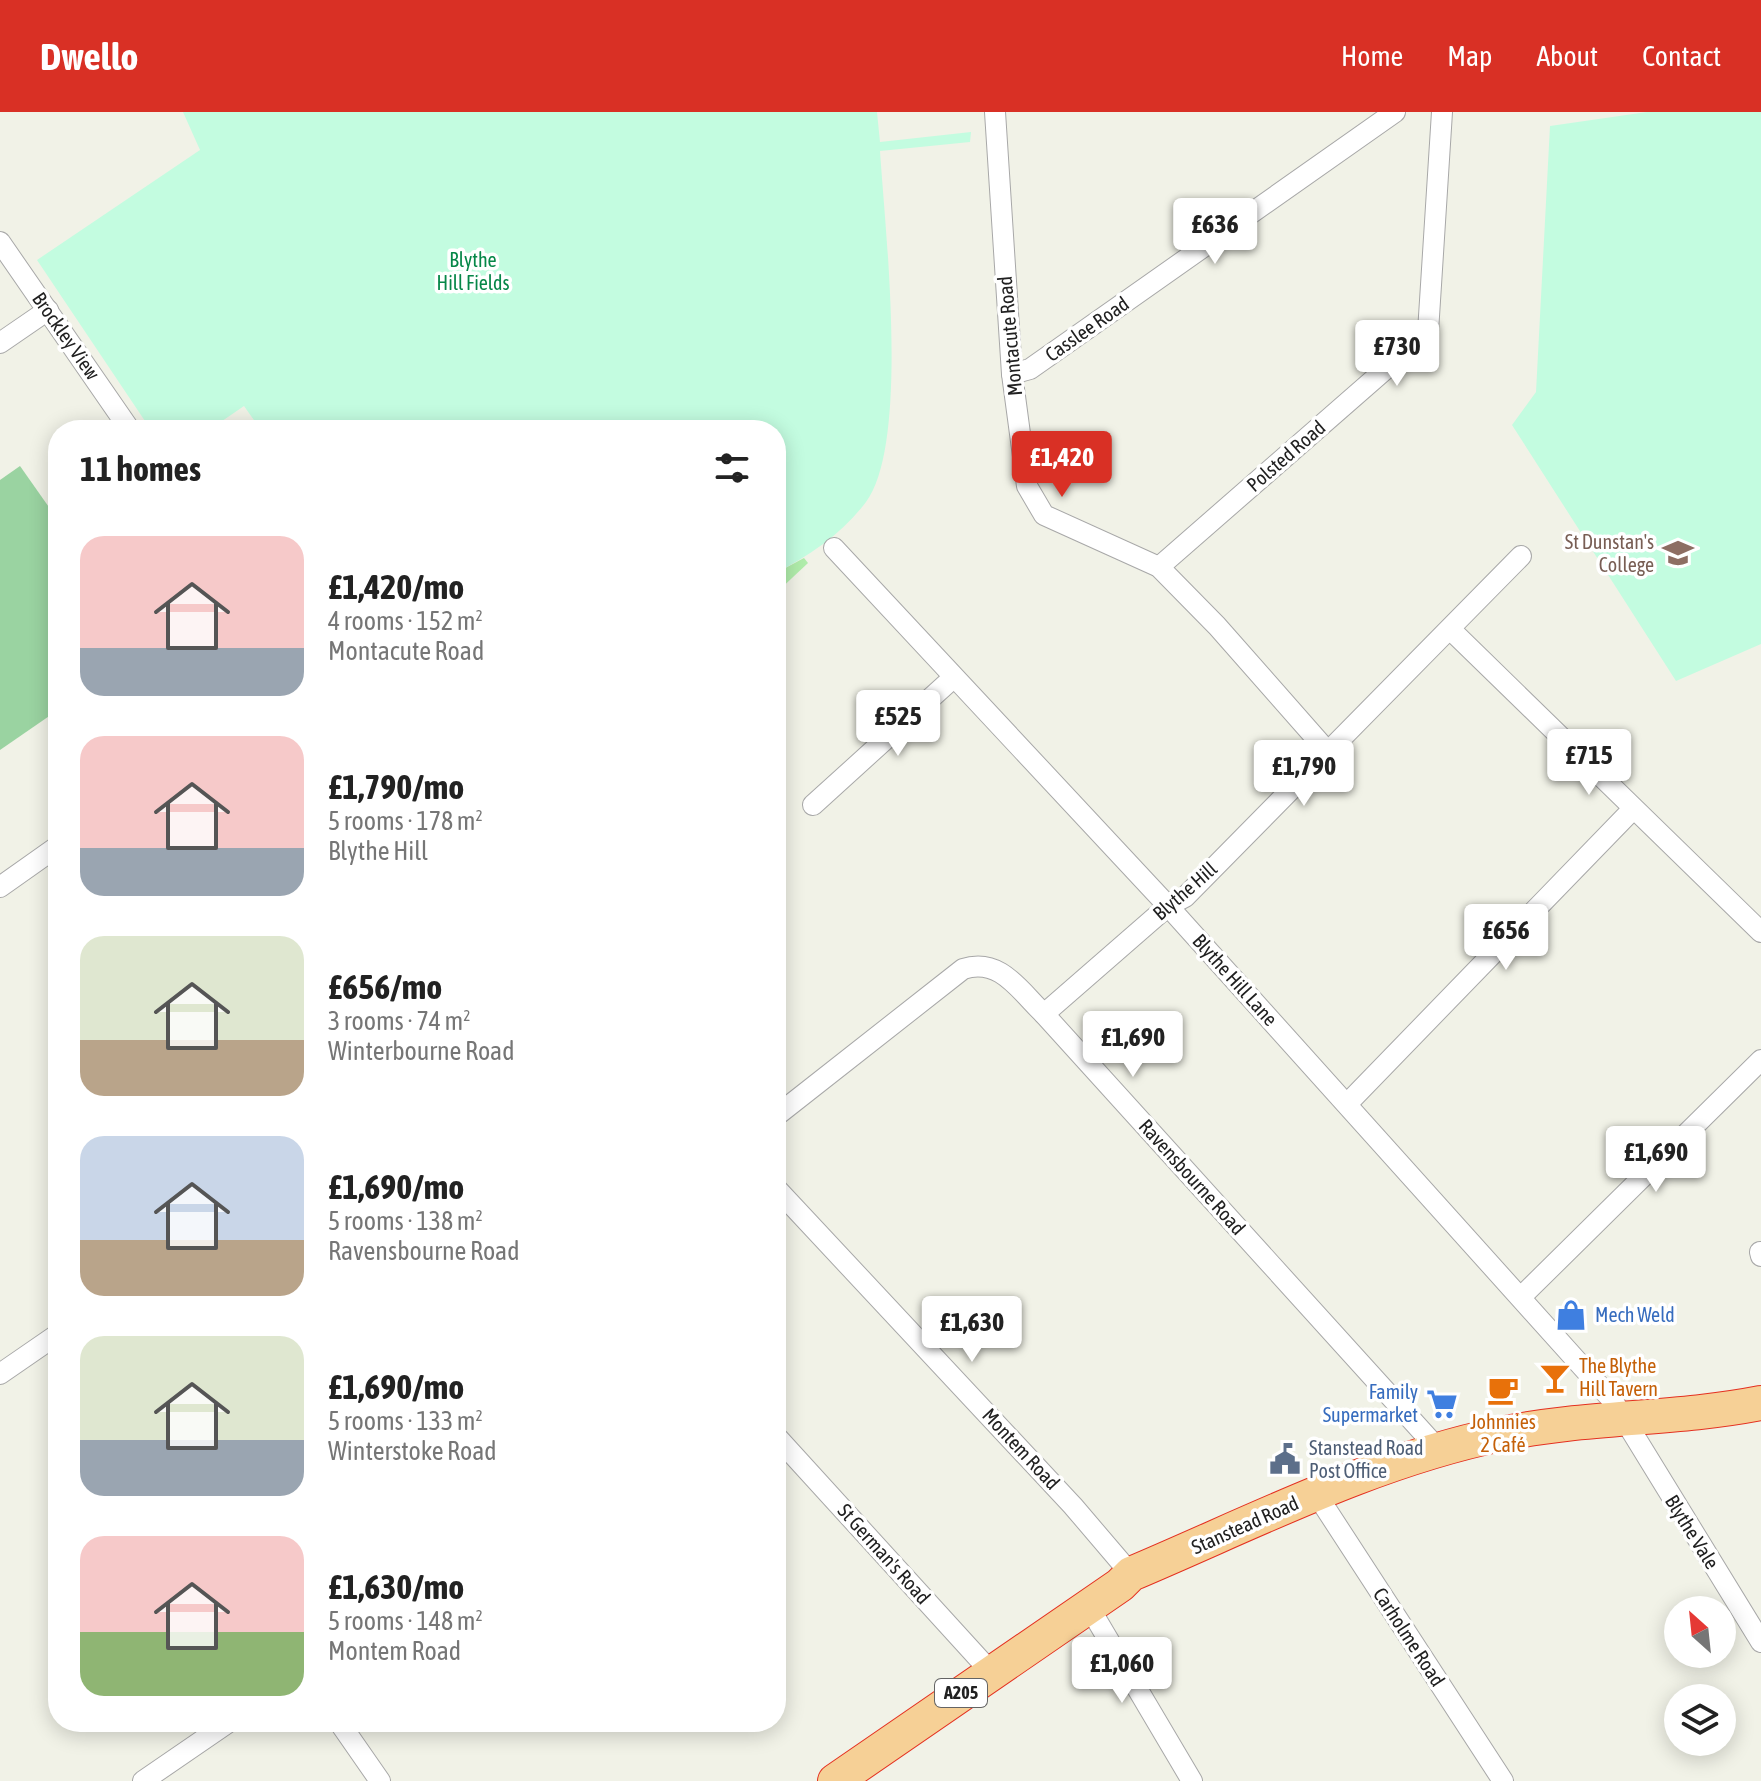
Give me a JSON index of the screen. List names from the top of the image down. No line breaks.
{"streets":{"highway":["Stanstead Road","A205"],"street":["Casslee Road","Brockley View","Montacute Road","Polsted Road","Blythe Hill","Blythe Hill Lane","Ravensbourne Road","Montem Road","Blythe Vale","St German's Road","Carholme Road"]},"crossings":[["Casslee Road","Montacute Road"],["Montacute Road","Polsted Road"],["Montacute Road","Blythe Hill"],["Blythe Hill","Blythe Hill Lane"],["Blythe Hill","Ravensbourne Road"],["Blythe Hill Lane","Stanstead Road"],["Blythe Hill Lane","Blythe Vale"],["Ravensbourne Road","Stanstead Road"],["Montem Road","Stanstead Road"],["Stanstead Road","Blythe Vale"],["Stanstead Road","St German's Road"],["Stanstead Road","Carholme Road"]],"parks":["Blythe Hill Fields"],"places":{"school or university":["St Dunstan's College"],"shop":["Mech Weld"],"bar":["The Blythe Hill Tavern"],"cafe":["Johnnies 2 Café"],"supermarket":["Family Supermarket"],"public building":["Stanstead Road Post Office"]},"north":"top left","page":{"header":"Dwello","nav":["Home","Map","About","Contact"],"price":["£636","£730","£1,420","£525","£715","£1,790","£656","£1,690","£1,690","£1,630","£1,060"],"heading":"11 homes","list":[{"name":"£1,420/mo","note":"4 rooms · 152 m² · Montacute Road"},{"name":"£1,790/mo","note":"5 rooms · 178 m² · Blythe Hill"},{"name":"£656/mo","note":"3 rooms · 74 m² · Winterbourne Road"},{"name":"£1,690/mo","note":"5 rooms · 138 m² · Ravensbourne Road"},{"name":"£1,690/mo","note":"5 rooms · 133 m² · Winterstoke Road"},{"name":"£1,630/mo","note":"5 rooms · 148 m² · Montem Road"}]}}
